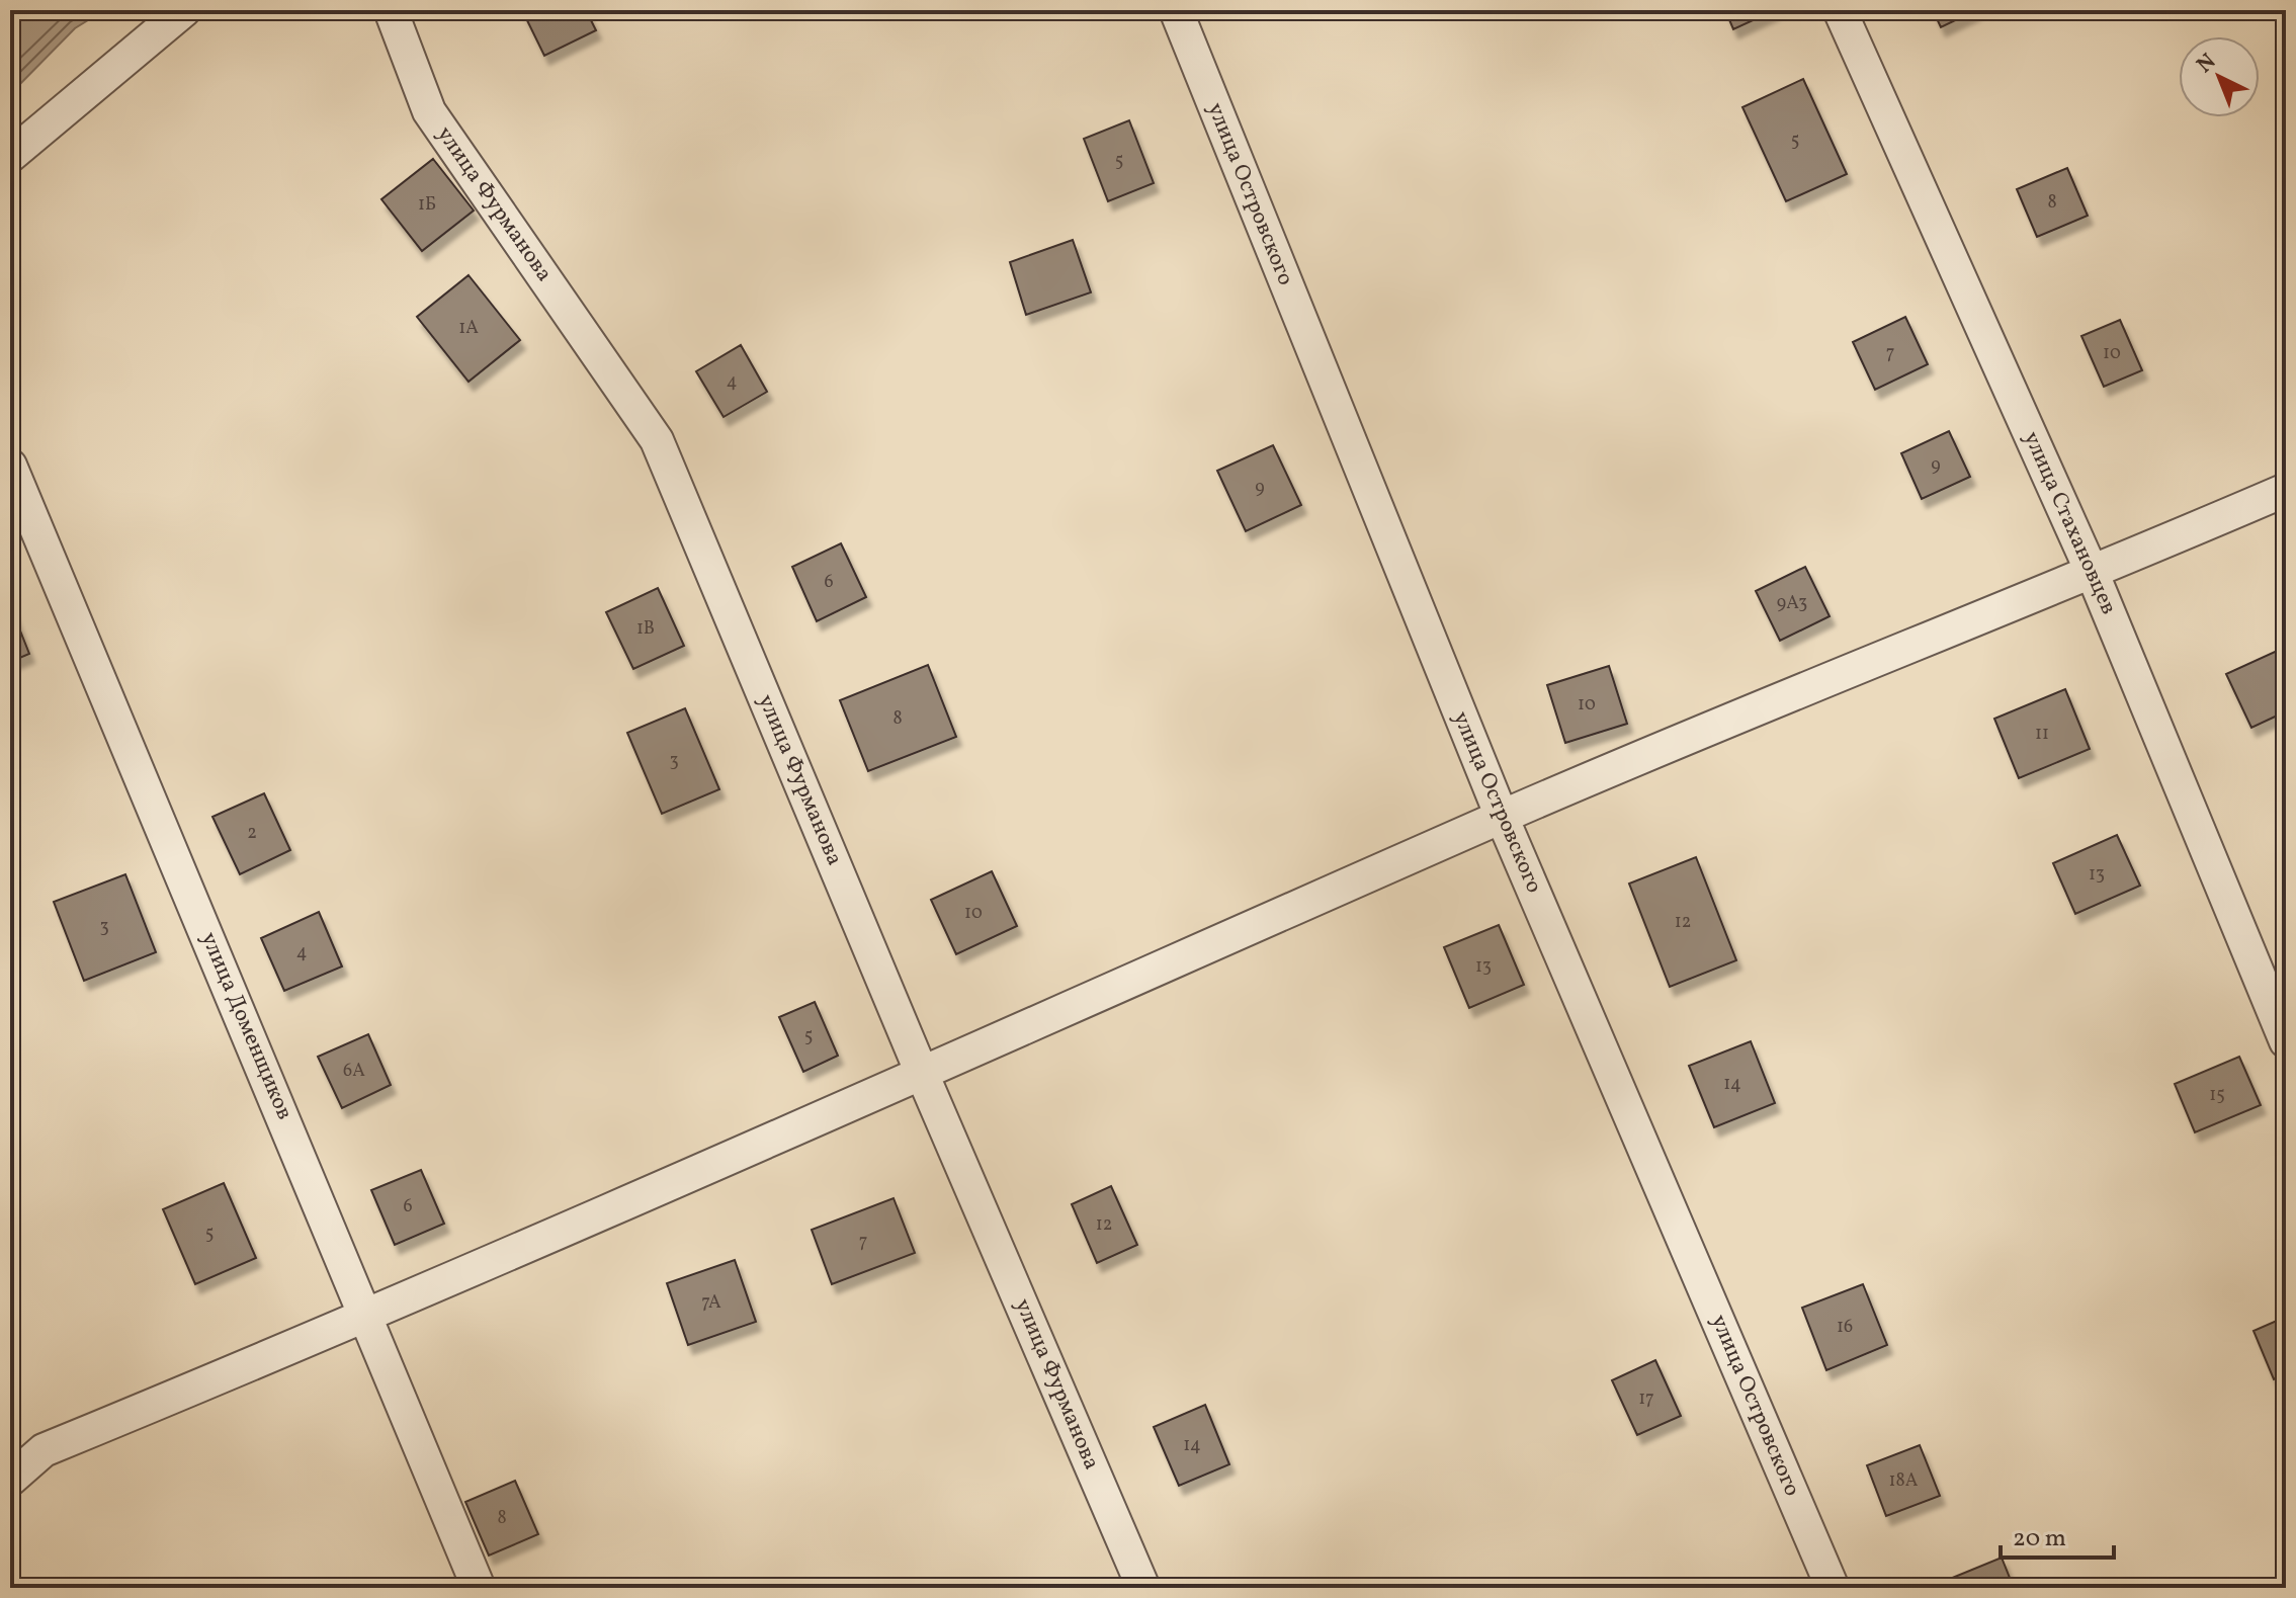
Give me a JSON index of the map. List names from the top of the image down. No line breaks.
{"streets":{"street":["улица Островского","улица Фурманова","улица Стахановцев","улица Доменщиков"]},"house_numbers":["5","5","8","1Б","1А","7","10","4","9","9","6","9А3","1В","10","8","11","3","2","13","10","12","3","4","13","5","6А","14","15","6","12","5","7","7А","16","17","14","18А","8"],"scale_bar":"20 m","north":"top left"}
